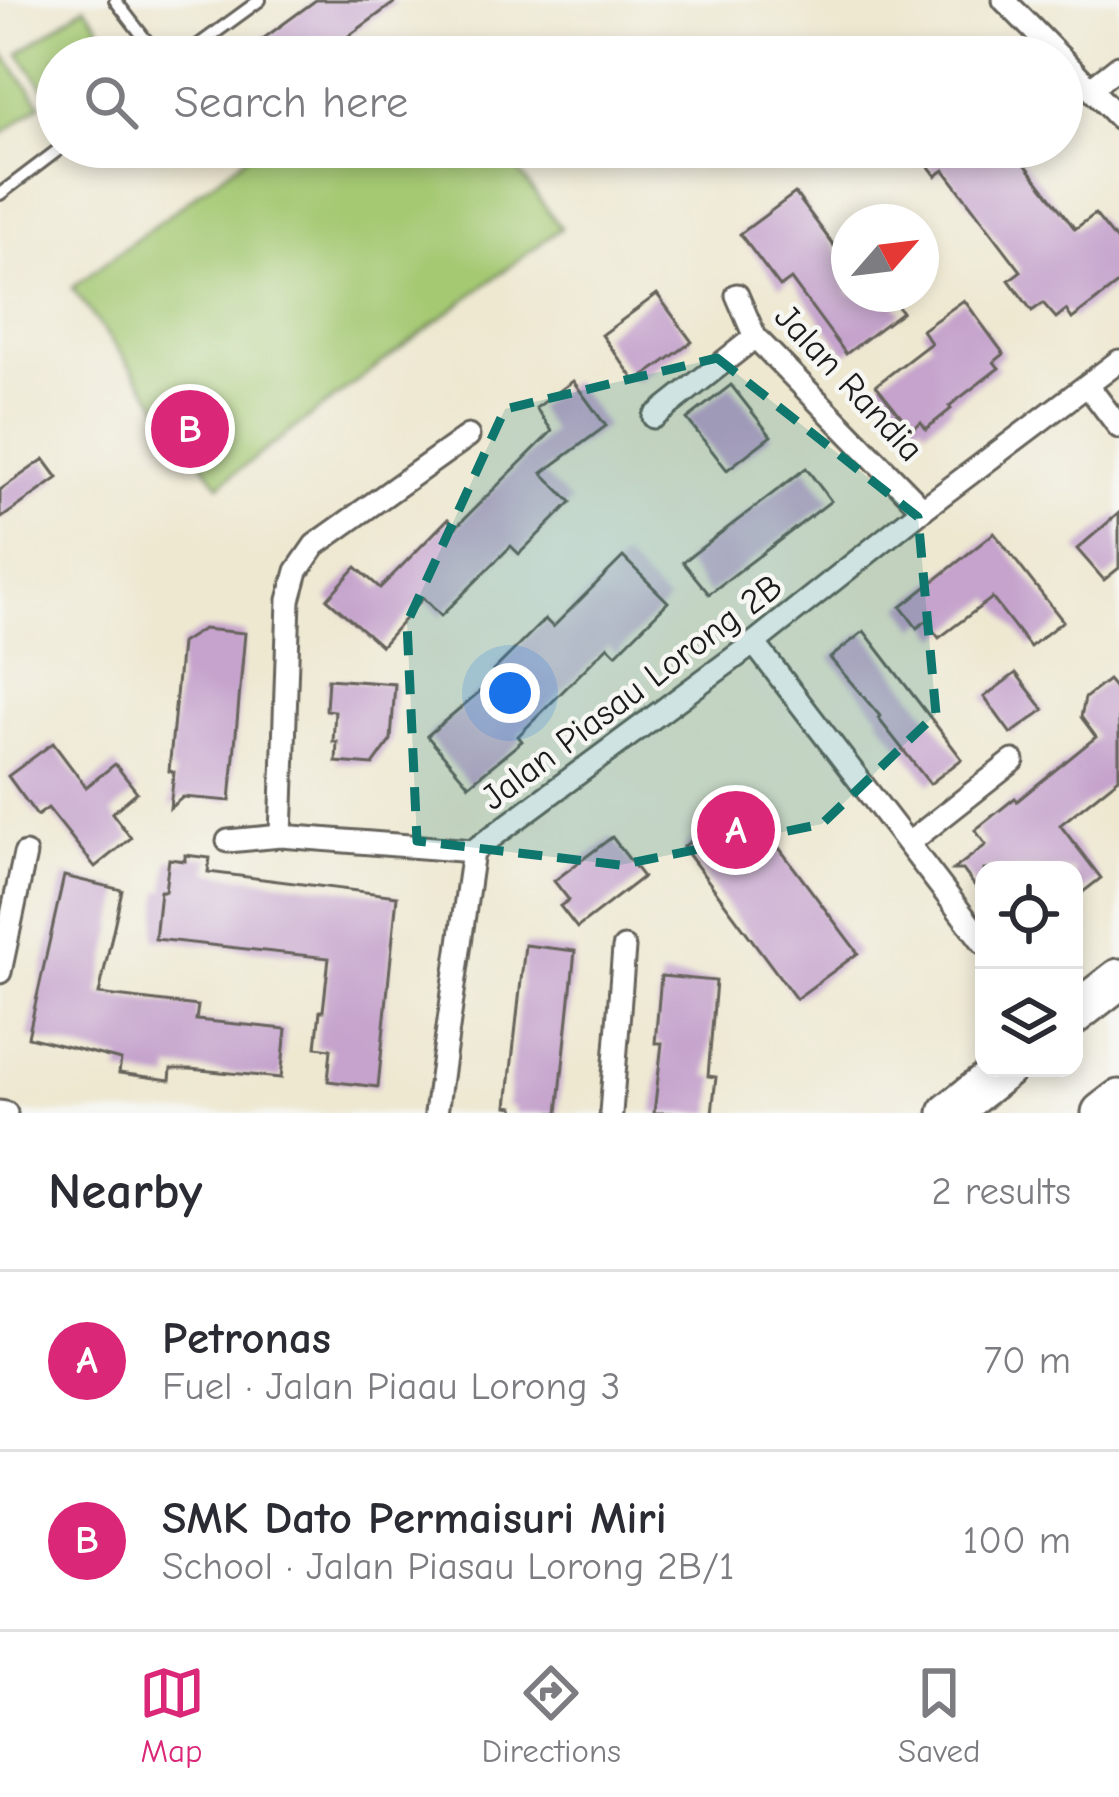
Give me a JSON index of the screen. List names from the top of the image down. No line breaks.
{"streets":{"street":["Jalan Randia","Jalan Piasau Lorong 2B"]},"crossings":[["Jalan Randia","Jalan Piasau Lorong 2B"]],"north":"top right","page":{"search":"Search here","pins":["B","A"],"heading":["Nearby","2 results"],"list":[{"mark":"A","name":"Petronas","note":"Fuel · Jalan Piaau Lorong 3","value":"70 m"},{"mark":"B","name":"SMK Dato Permaisuri Miri","note":"School · Jalan Piasau Lorong 2B/1","value":"100 m"}],"nav":["Map","Directions","Saved"]}}
